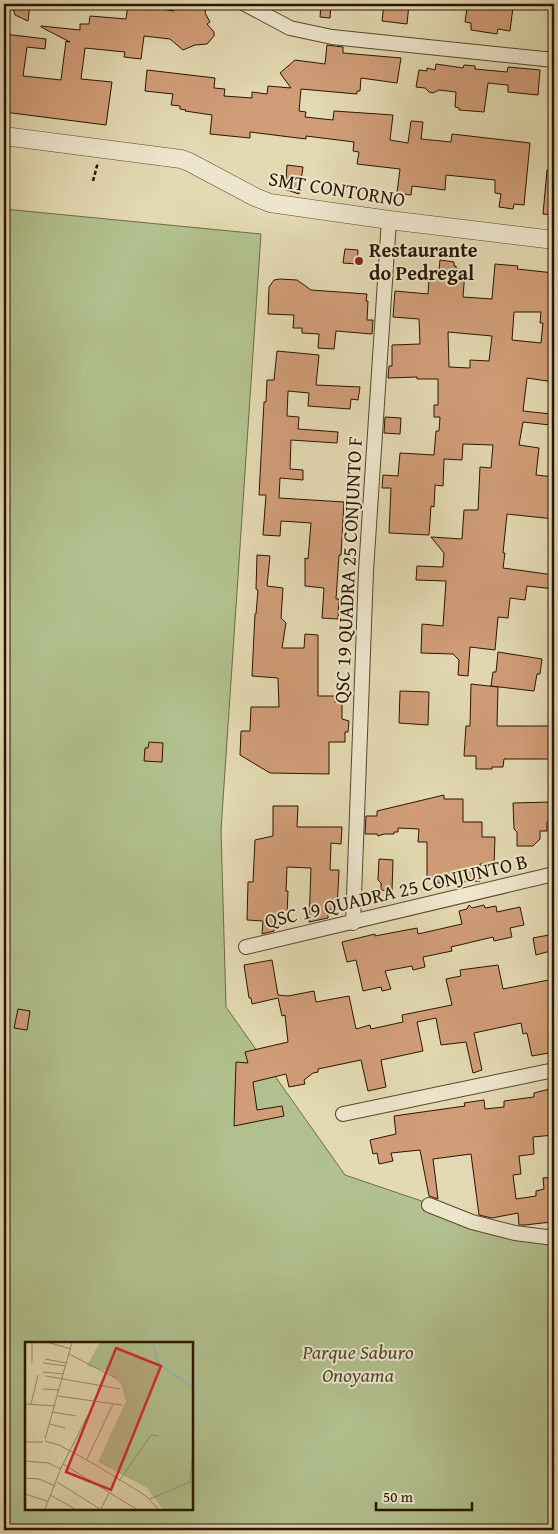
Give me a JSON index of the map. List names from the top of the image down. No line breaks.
{"streets":{"street":["SMT CONTORNO","QSC 19 QUADRA 25 CONJUNTO F","QSC 19 QUADRA 25 CONJUNTO B"]},"crossings":[["SMT CONTORNO","QSC 19 QUADRA 25 CONJUNTO F"],["QSC 19 QUADRA 25 CONJUNTO F","QSC 19 QUADRA 25 CONJUNTO B"]],"parks":["Parque Saburo Onoyama"],"places":["Restaurante do Pedregal"],"scale_bar":"50 m"}
